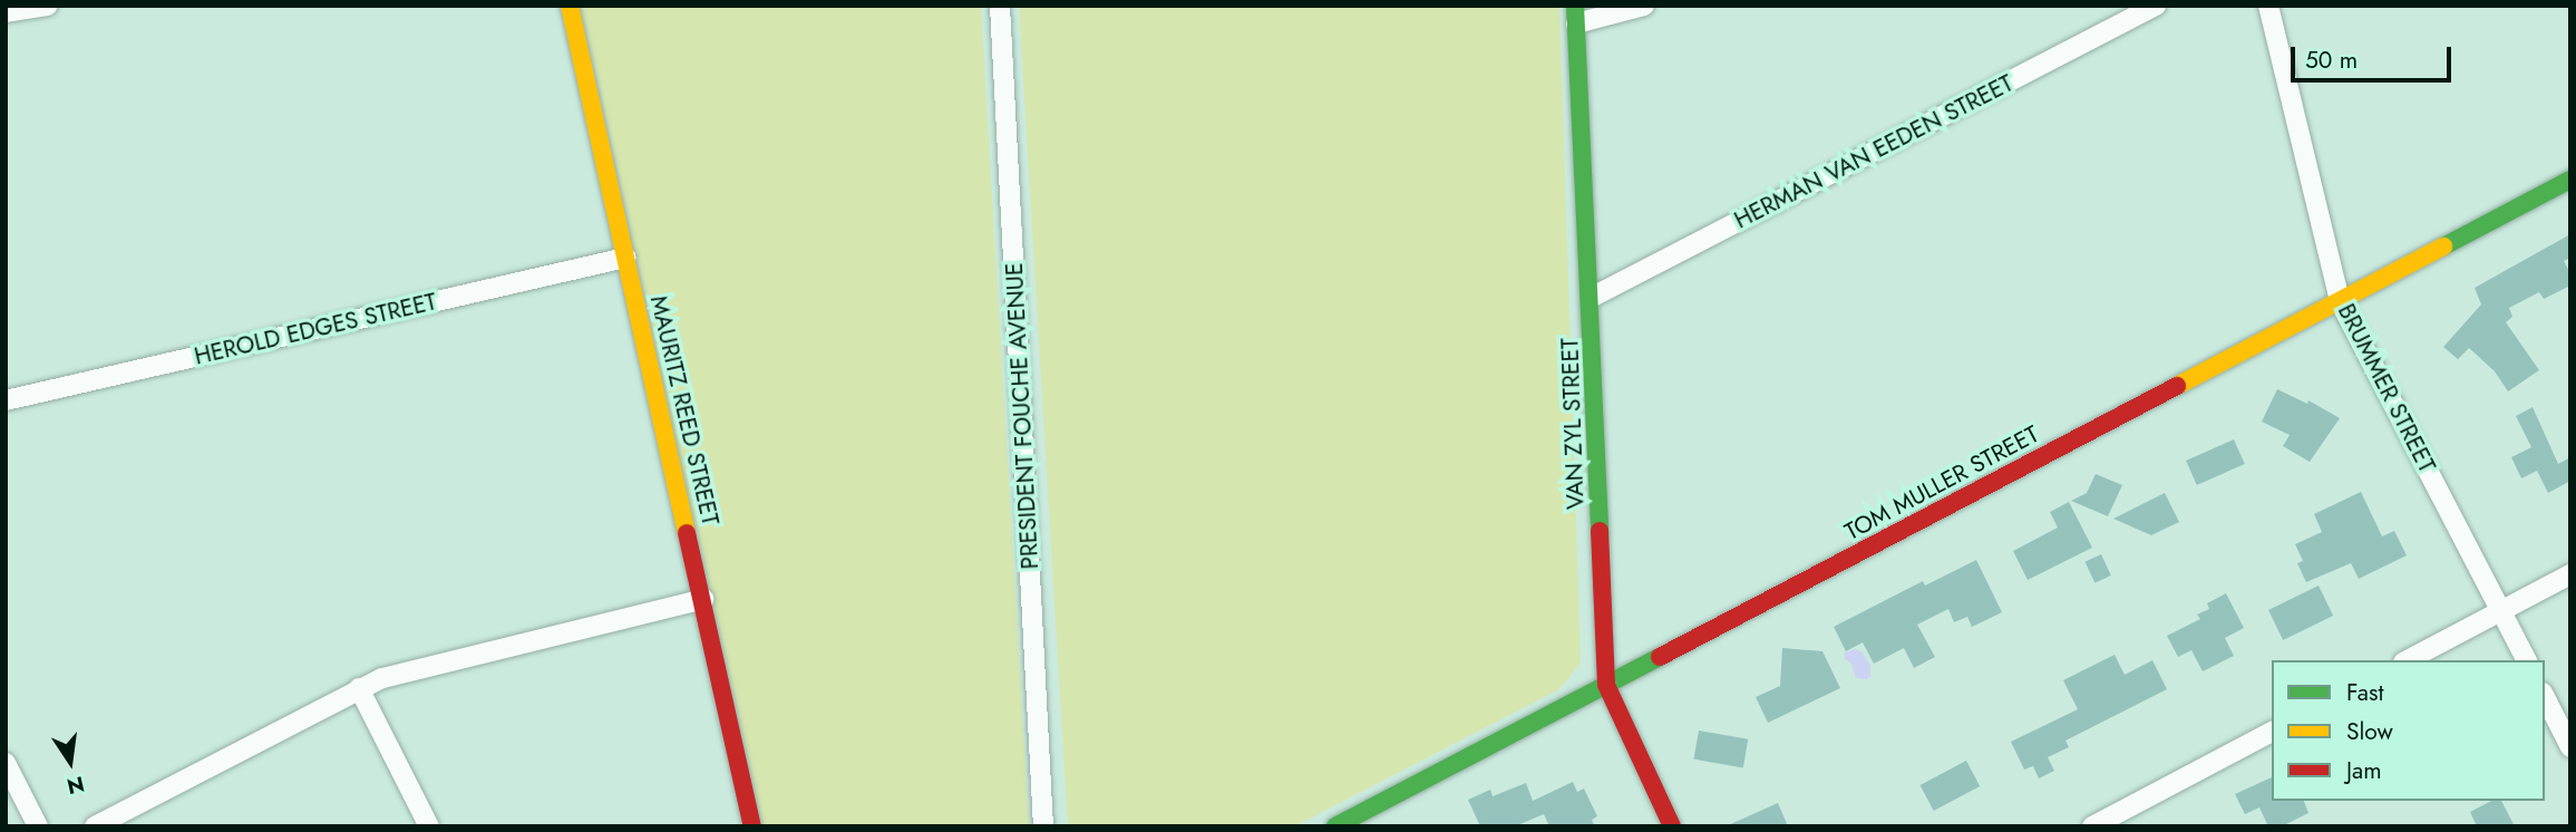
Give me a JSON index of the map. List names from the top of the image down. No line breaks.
{"streets":{"street":["HERMAN VAN EEDEN STREET","HEROLD EDGES STREET","BRUMMER STREET","MAURITZ REED STREET","PRESIDENT FOUCHE AVENUE","VAN ZYL STREET","TOM MULLER STREET"]},"crossings":[["HERMAN VAN EEDEN STREET","VAN ZYL STREET"],["HEROLD EDGES STREET","MAURITZ REED STREET"],["BRUMMER STREET","TOM MULLER STREET"],["VAN ZYL STREET","TOM MULLER STREET"]],"legend":["Fast","Slow","Jam"],"scale_bar":"50 m","north":"bottom"}
